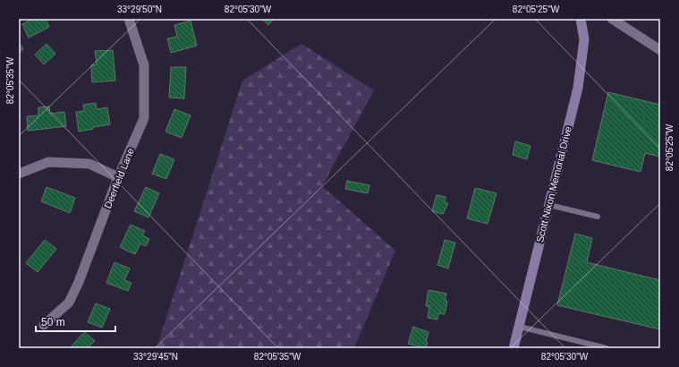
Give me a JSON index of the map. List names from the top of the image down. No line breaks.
{"streets":{"main road":["Scott Nixon Memorial Drive"],"street":["Deerfield Lane"]},"scale_bar":"50 m","coordinates":["33°29'50\"N","82°05'30\"W","82°05'25\"W","82°05'35\"W","33°29'45\"N"]}
